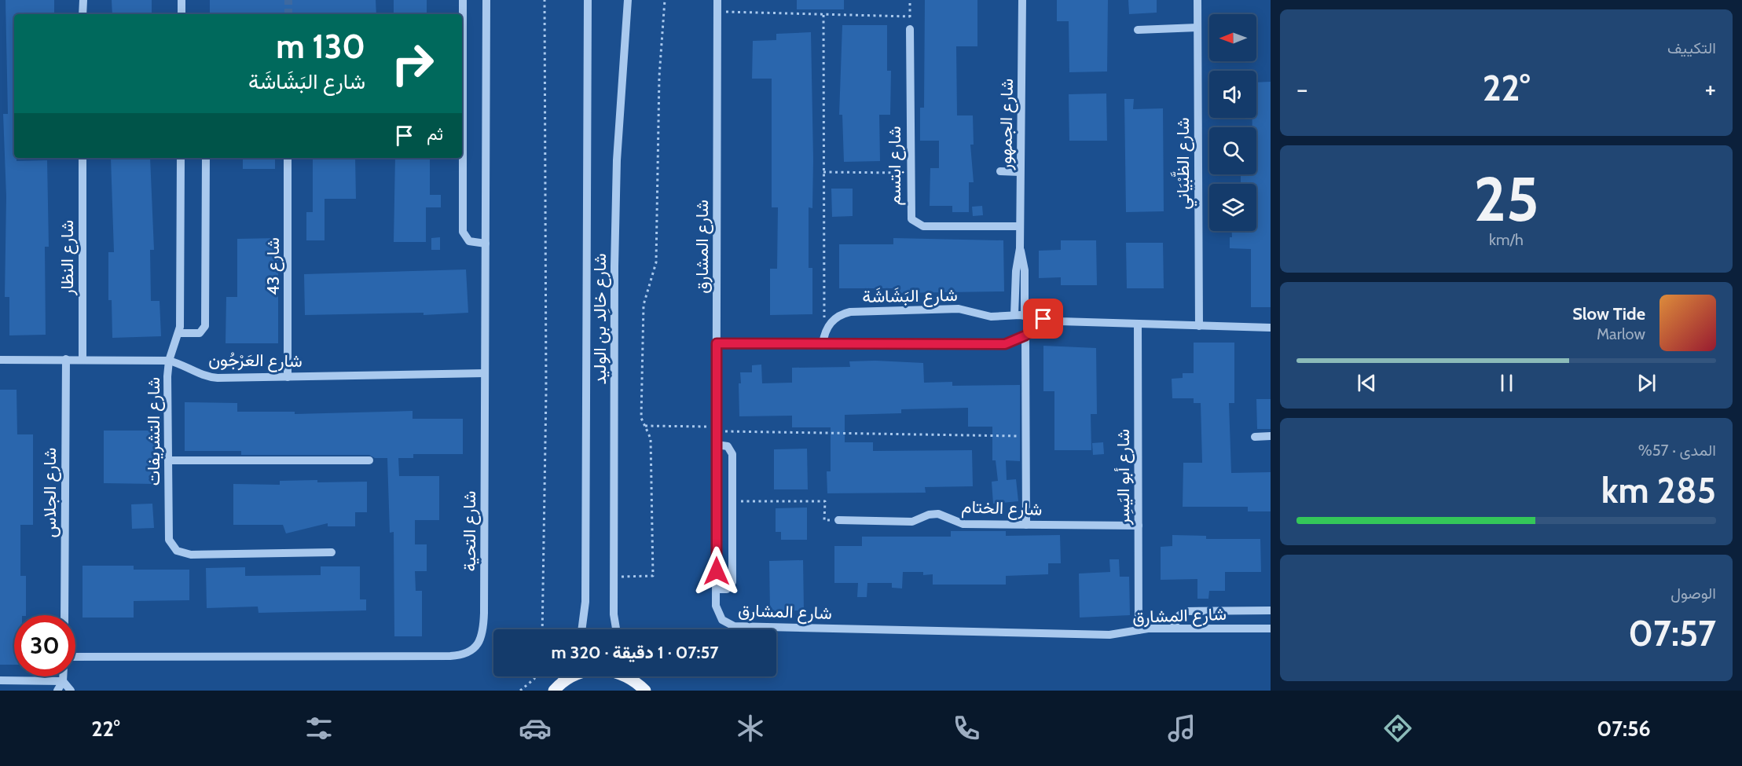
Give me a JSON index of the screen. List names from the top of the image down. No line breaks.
{"streets":{"street":["شارع الجمهور","شارع الظَّبْيَاني","شارع ابتسم","شارع المشارق","شارع النظار","شارع 43","شارع البَشَاشَة","شارع خالِد بن الوليد","شارع العَرْجُون","شارع التشريفات","شارع أبو اليَسِر","شارع الجلاس","شارع الختام","شارع التحية"]},"crossings":[["شارع الجمهور","شارع ابتسم"],["شارع الجمهور","شارع البَشَاشَة"],["شارع الظَّبْيَاني","شارع البَشَاشَة"],["شارع المشارق","شارع أبو اليَسِر"],["شارع النظار","شارع العَرْجُون"],["شارع 43","شارع العَرْجُون"],["شارع البَشَاشَة","شارع أبو اليَسِر"],["شارع العَرْجُون","شارع التشريفات"],["شارع العَرْجُون","شارع الجلاس"],["شارع العَرْجُون","شارع التحية"],["شارع أبو اليَسِر","شارع الختام"]],"north":"left","page":{"tile":["التكييف",["25","km/h"],["المدى · 57%","285 km"],["الوصول","07:57"]],"turn":["130 m","شارع البَشَاشَة"],"heat":["−","22°","+"],"then":"ثم","song":["Slow Tide","Marlow"],"limit":"30","trip":"07:57 · 1 دقيقة · 320 m","tabs":["07:56","22°"]}}
